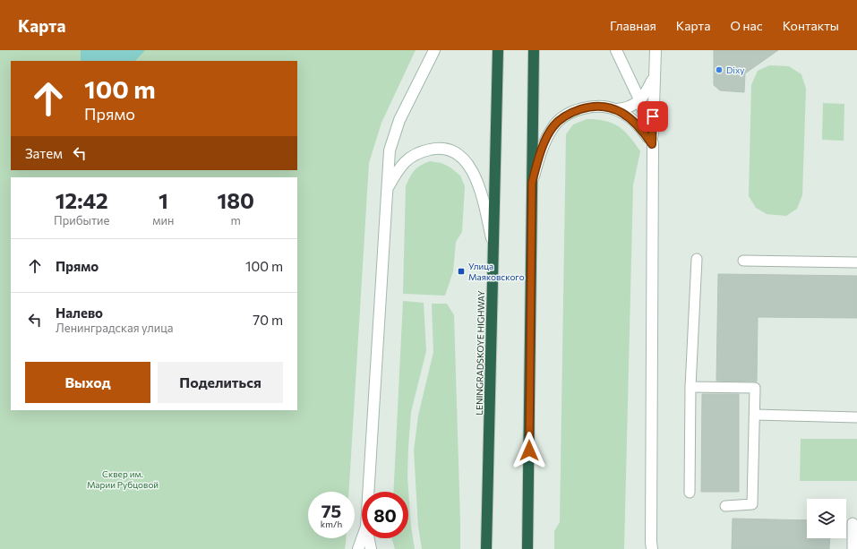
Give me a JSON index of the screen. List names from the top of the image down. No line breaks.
{"streets":{"highway":["LENINGRADSKOYE HIGHWAY"]},"parks":["Сквер им. Марии Рубцовой"],"places":{"other":["Dixy"],"transit":["Улица Маяковского"]},"page":{"header":"Карта","nav":["Главная","Карта","О нас","Контакты"],"turn":["100 m","Прямо"],"then":"Затем","eta":["12:42","Прибытие","1","мин","180","m"],"list":[{"name":"Прямо","value":"100 m"},{"name":"Налево","note":"Ленинградская улица","value":"70 m"}],"buttons":["Выход","Поделиться"],"speed":"75 km/h","limit":"80"}}
